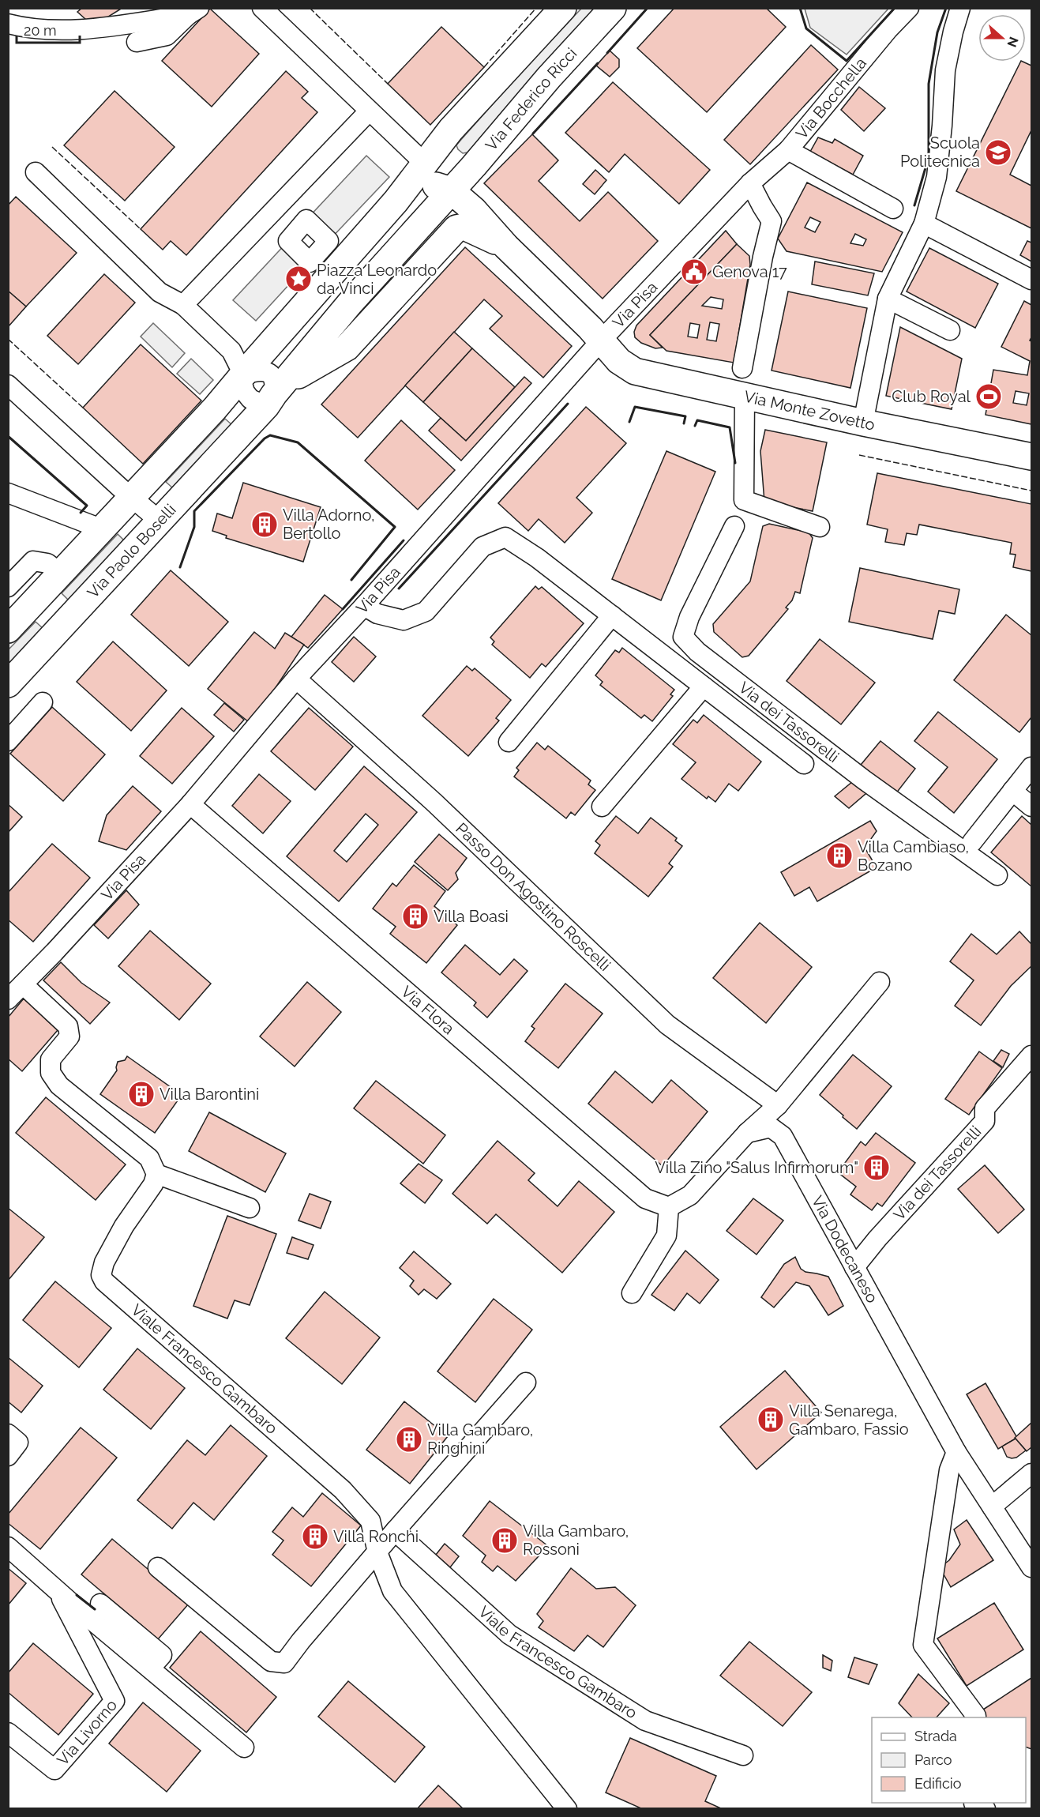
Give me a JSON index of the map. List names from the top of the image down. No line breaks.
{"streets":{"main road":["Via Federico Ricci","Via Monte Zovetto","Via Paolo Boselli"],"street":["Via Bocchella","Via Pisa","Via dei Tassorelli","Passo Don Agostino Roscelli","Via Flora","Via Dodecaneso","Viale Francesco Gambaro","Via Livorno"]},"crossings":[["Via Bocchella","Via Pisa"],["Via Pisa","Via Monte Zovetto"],["Via Pisa","Passo Don Agostino Roscelli"],["Via Pisa","Via Flora"],["Via dei Tassorelli","Via Dodecaneso"]],"places":{"school or university":["Scuola Politecnica"],"public building":["Genova 17"],"place":["Piazza Leonardo da Vinci"],"sports":["Club Royal"],"building":["Villa Adorno, Bertollo","Villa Cambiaso, Bozano","Villa Boasi","Villa Barontini","Villa Zino \"Salus Infirmorum\"","Villa Senarega, Gambaro, Fassio","Villa Gambaro, Ringhini","Villa Ronchi","Villa Gambaro, Rossoni"]},"legend":["Strada","Parco","Edificio"],"scale_bar":"20 m","north":"right"}
